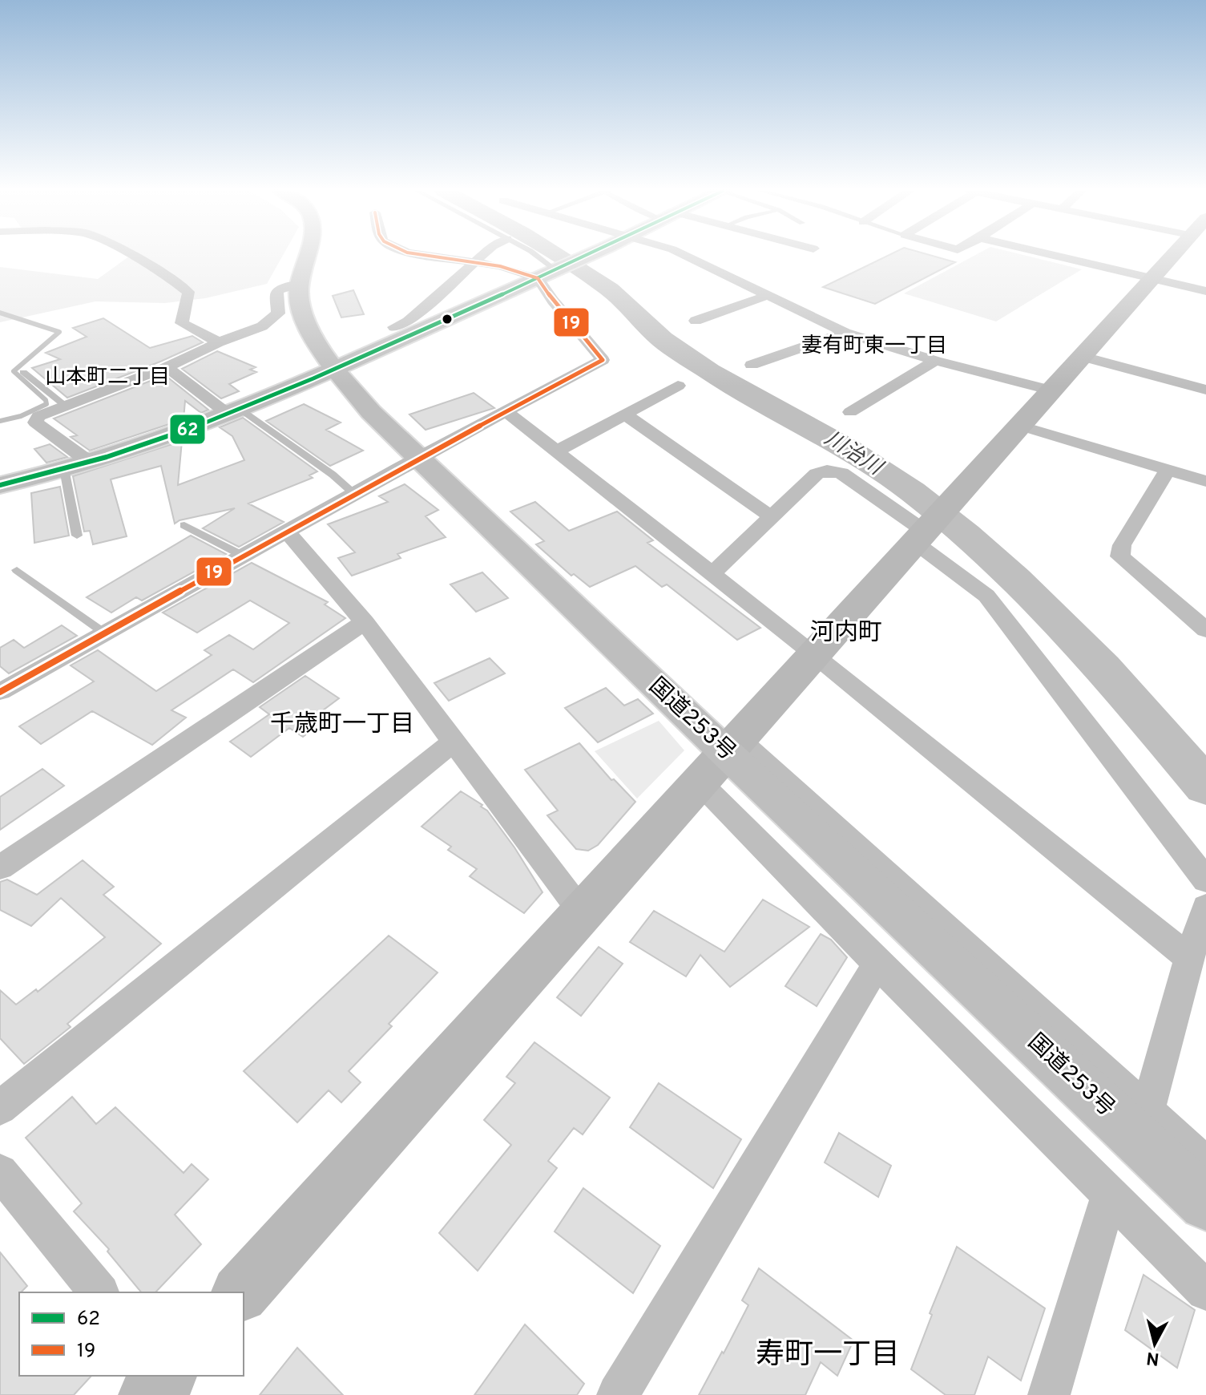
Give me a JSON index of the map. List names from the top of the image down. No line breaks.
{"streets":{"highway":["国道253号"]},"districts":["妻有町東一丁目","山本町二丁目","河内町","千歳町一丁目","寿町一丁目"],"water":["川治川"],"lines":["transit line 62","transit line 19"],"legend":["62","19"],"north":"bottom"}
